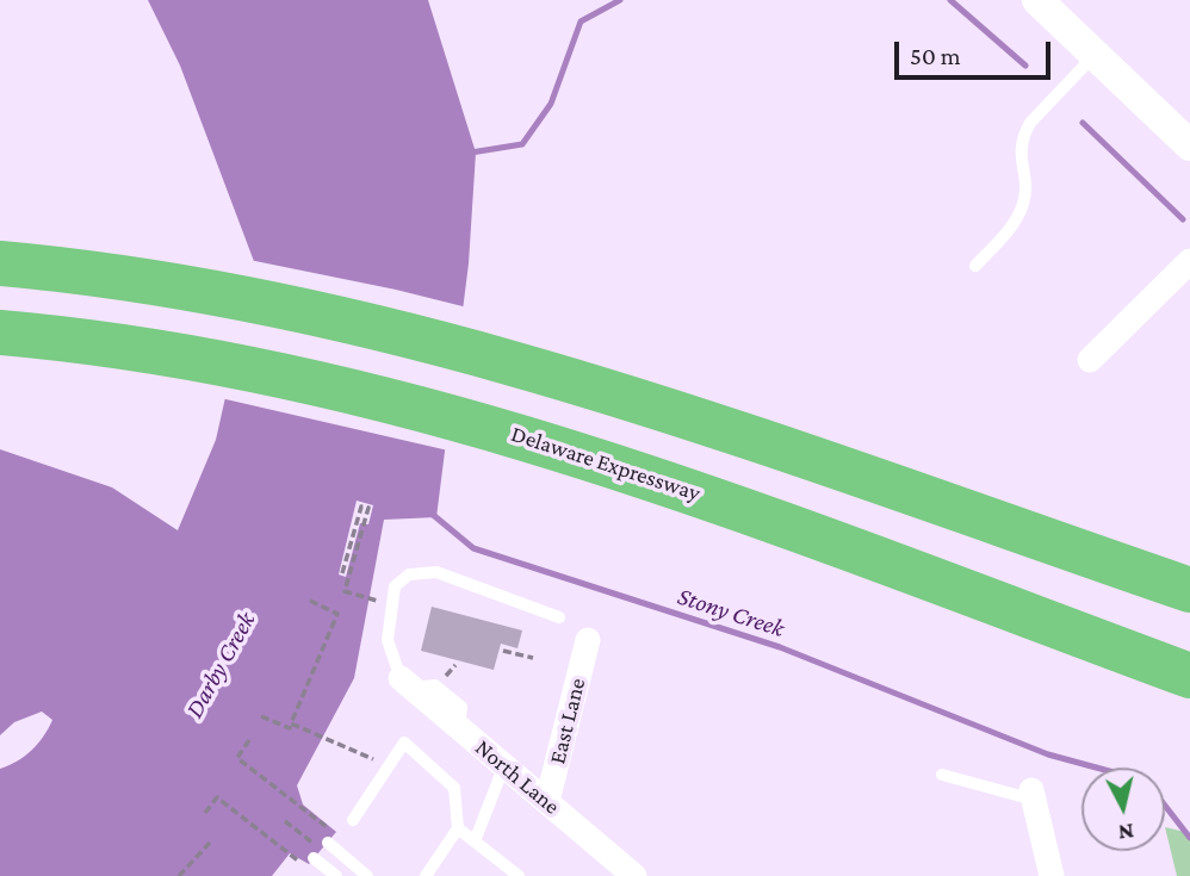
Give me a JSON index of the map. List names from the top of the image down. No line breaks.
{"streets":{"highway":["Delaware Expressway"],"street":["East Lane","North Lane"]},"crossings":[["East Lane","North Lane"]],"water":["Stony Creek","Darby Creek"],"scale_bar":"50 m","north":"bottom"}
